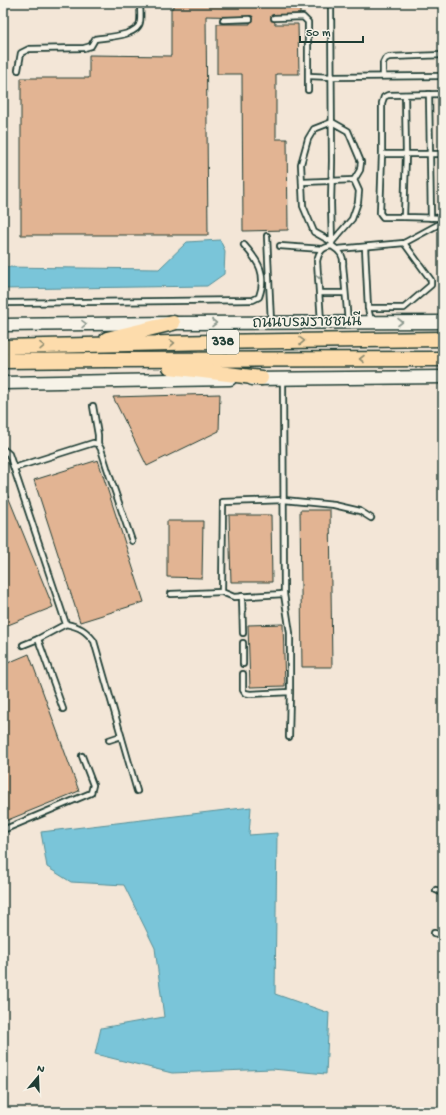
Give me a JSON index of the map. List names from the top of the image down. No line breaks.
{"streets":{"highway":["ถนนบรมราชชนนี","338"]},"scale_bar":"50 m","north":"top"}
